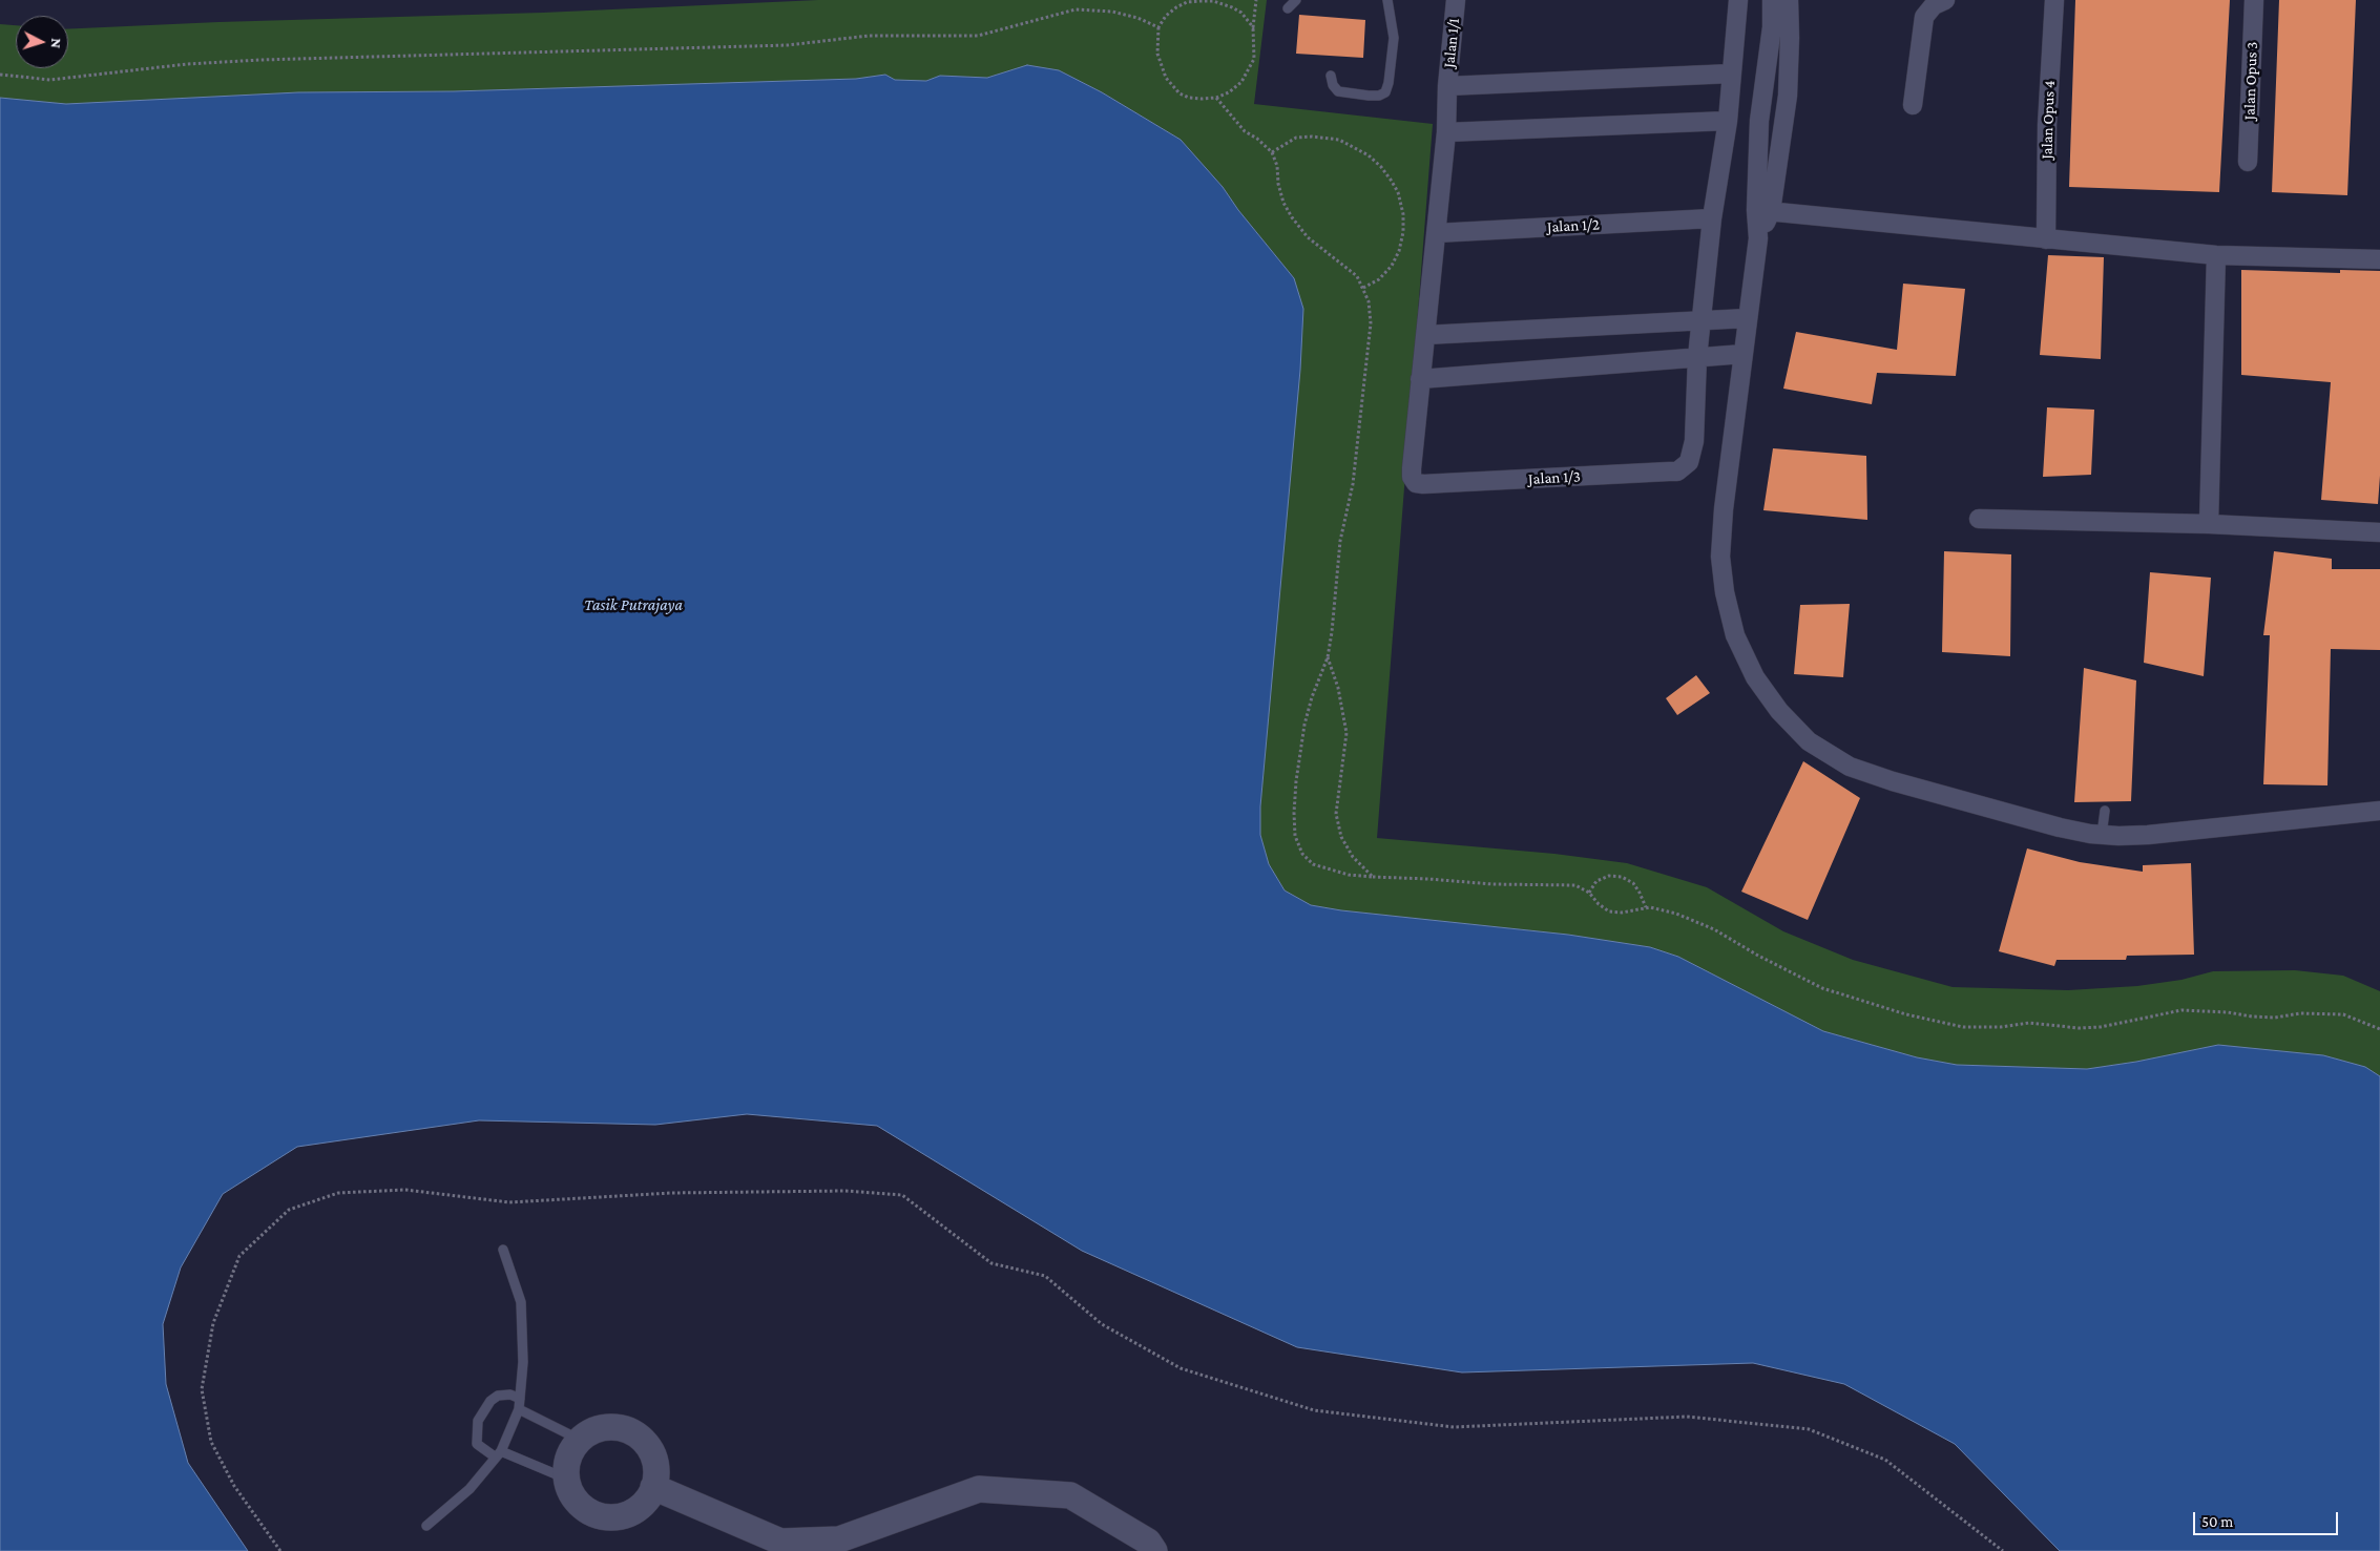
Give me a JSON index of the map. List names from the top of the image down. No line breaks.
{"streets":{"street":["Jalan 1/1","Jalan Opus 3","Jalan Opus 4","Jalan 1/2","Jalan 1/3"]},"crossings":[["Jalan 1/1","Jalan 1/2"],["Jalan 1/1","Jalan 1/3"]],"water":["Tasik Putrajaya"],"scale_bar":"50 m","north":"right"}
